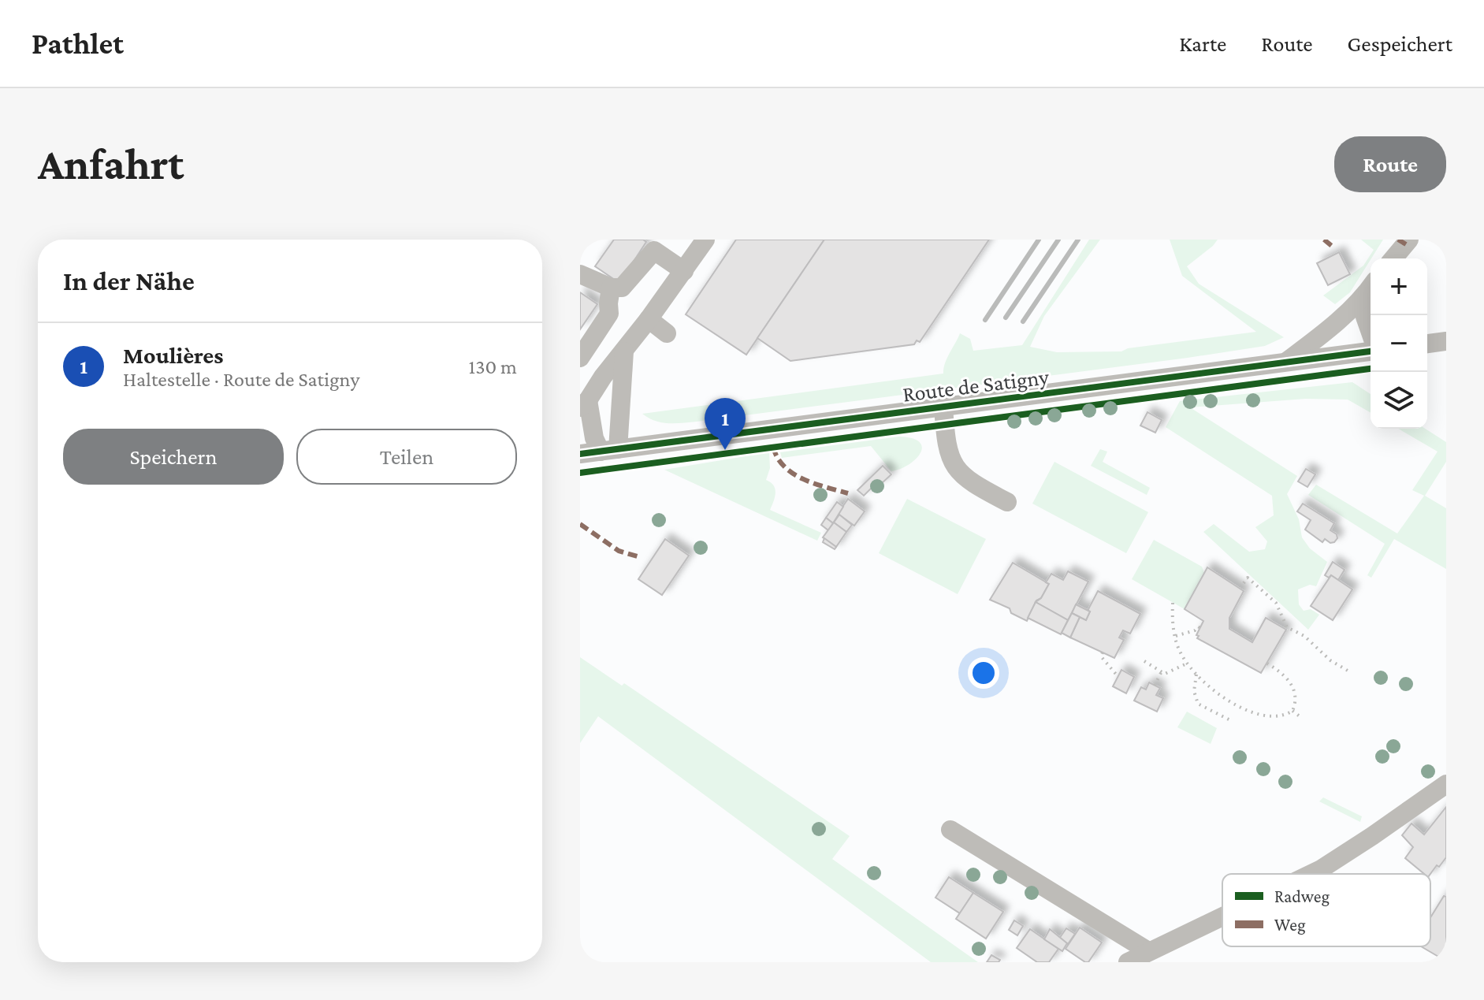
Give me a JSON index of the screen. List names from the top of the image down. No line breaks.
{"streets":{"street":["Route de Satigny"]},"legend":["Radweg","Weg"],"page":{"header":"Pathlet","nav":["Karte","Route","Gespeichert"],"buttons":["Route",["Speichern","Teilen"]],"title":"Anfahrt","heading":"In der Nähe","map_buttons":["+","−"],"list":[{"mark":"1","name":"Moulières","note":"Haltestelle · Route de Satigny","value":"130 m"}],"pins":"1"}}
